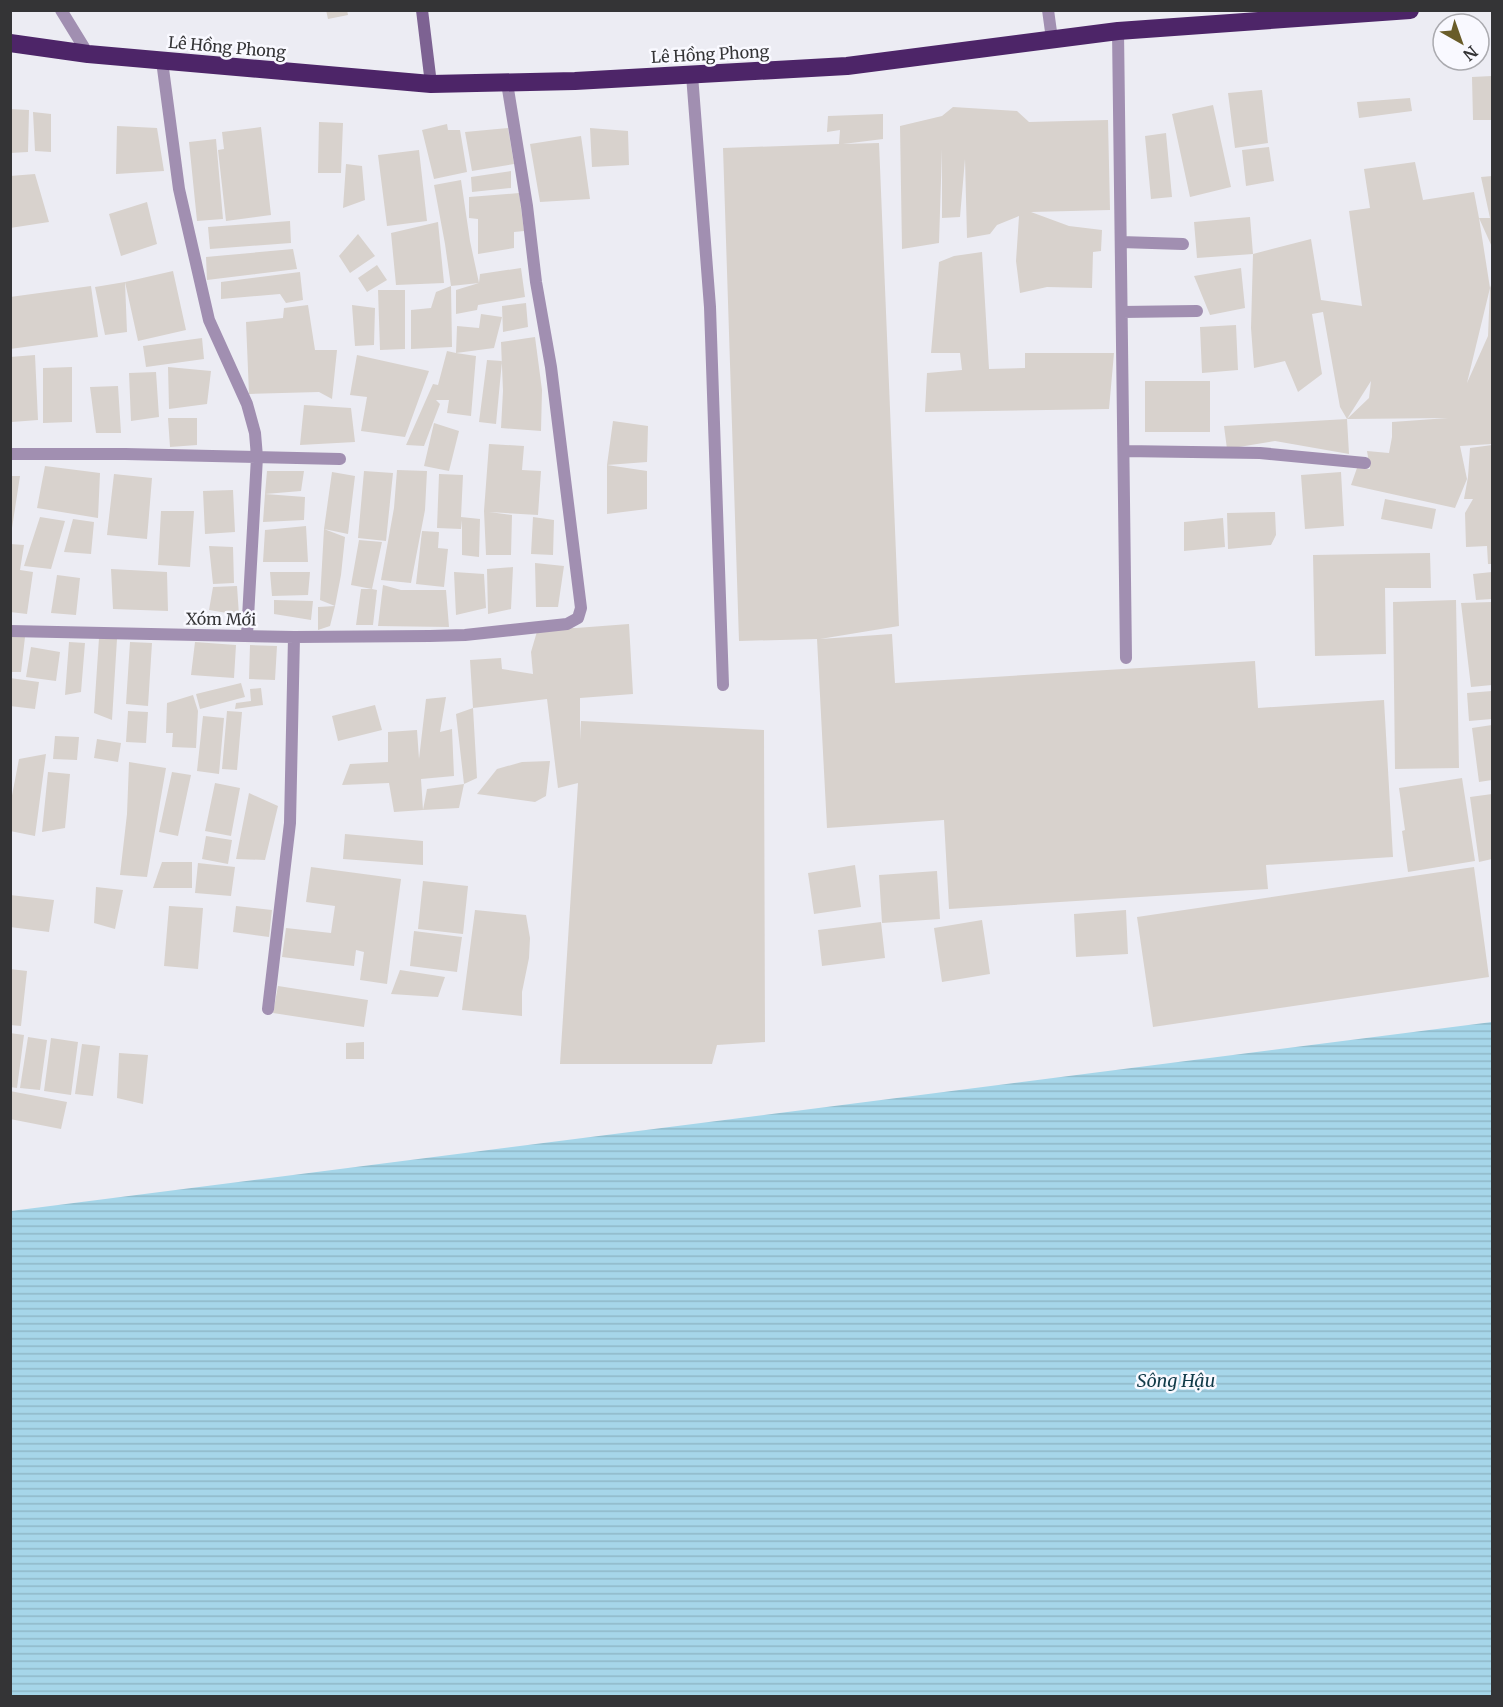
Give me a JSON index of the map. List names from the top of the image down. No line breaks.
{"streets":{"highway":["Lê Hồng Phong"],"street":["Xóm Mới"]},"crossings":[["Lê Hồng Phong","Xóm Mới"]],"water":["Sông Hậu"],"north":"bottom right"}
